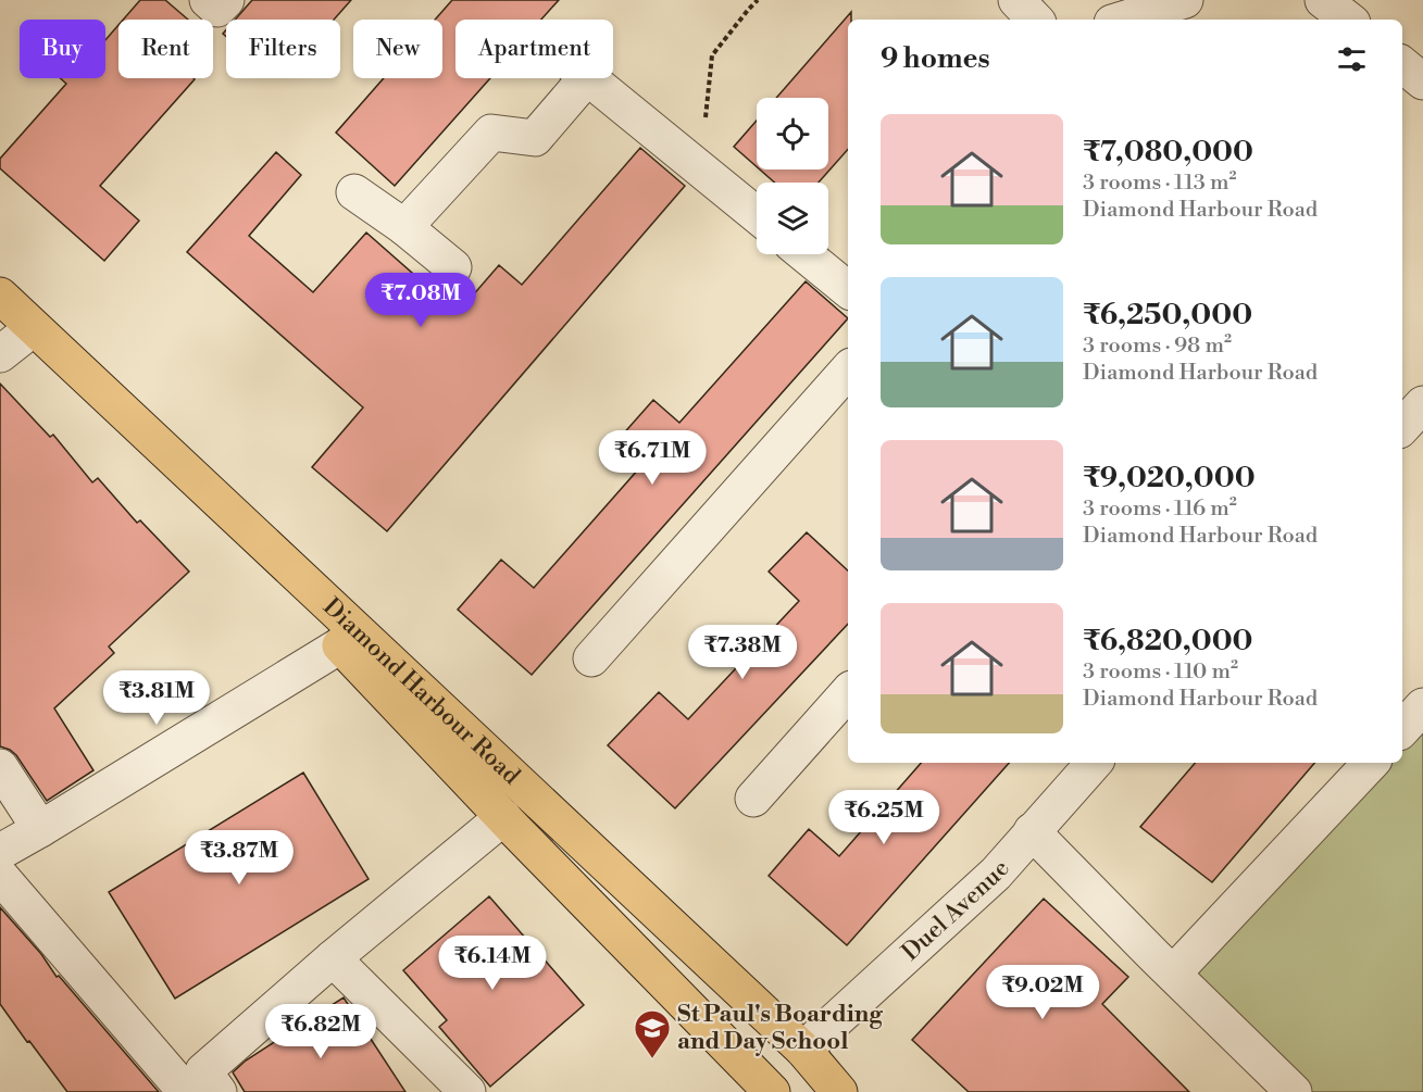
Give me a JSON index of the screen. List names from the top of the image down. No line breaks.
{"streets":{"main road":["Diamond Harbour Road"],"street":["Duel Avenue"]},"crossings":[["Diamond Harbour Road","Duel Avenue"]],"places":{"school or university":["St Paul's Boarding and Day School"]},"page":{"chip":["Buy","Rent","Filters","New","Apartment"],"heading":"9 homes","list":[{"name":"₹7,080,000","note":"3 rooms · 113 m² · Diamond Harbour Road"},{"name":"₹6,250,000","note":"3 rooms · 98 m² · Diamond Harbour Road"},{"name":"₹9,020,000","note":"3 rooms · 116 m² · Diamond Harbour Road"},{"name":"₹6,820,000","note":"3 rooms · 110 m² · Diamond Harbour Road"}],"price":["₹7.08M","₹6.71M","₹7.38M","₹3.81M","₹6.25M","₹3.87M","₹6.14M","₹9.02M","₹6.82M"]}}
